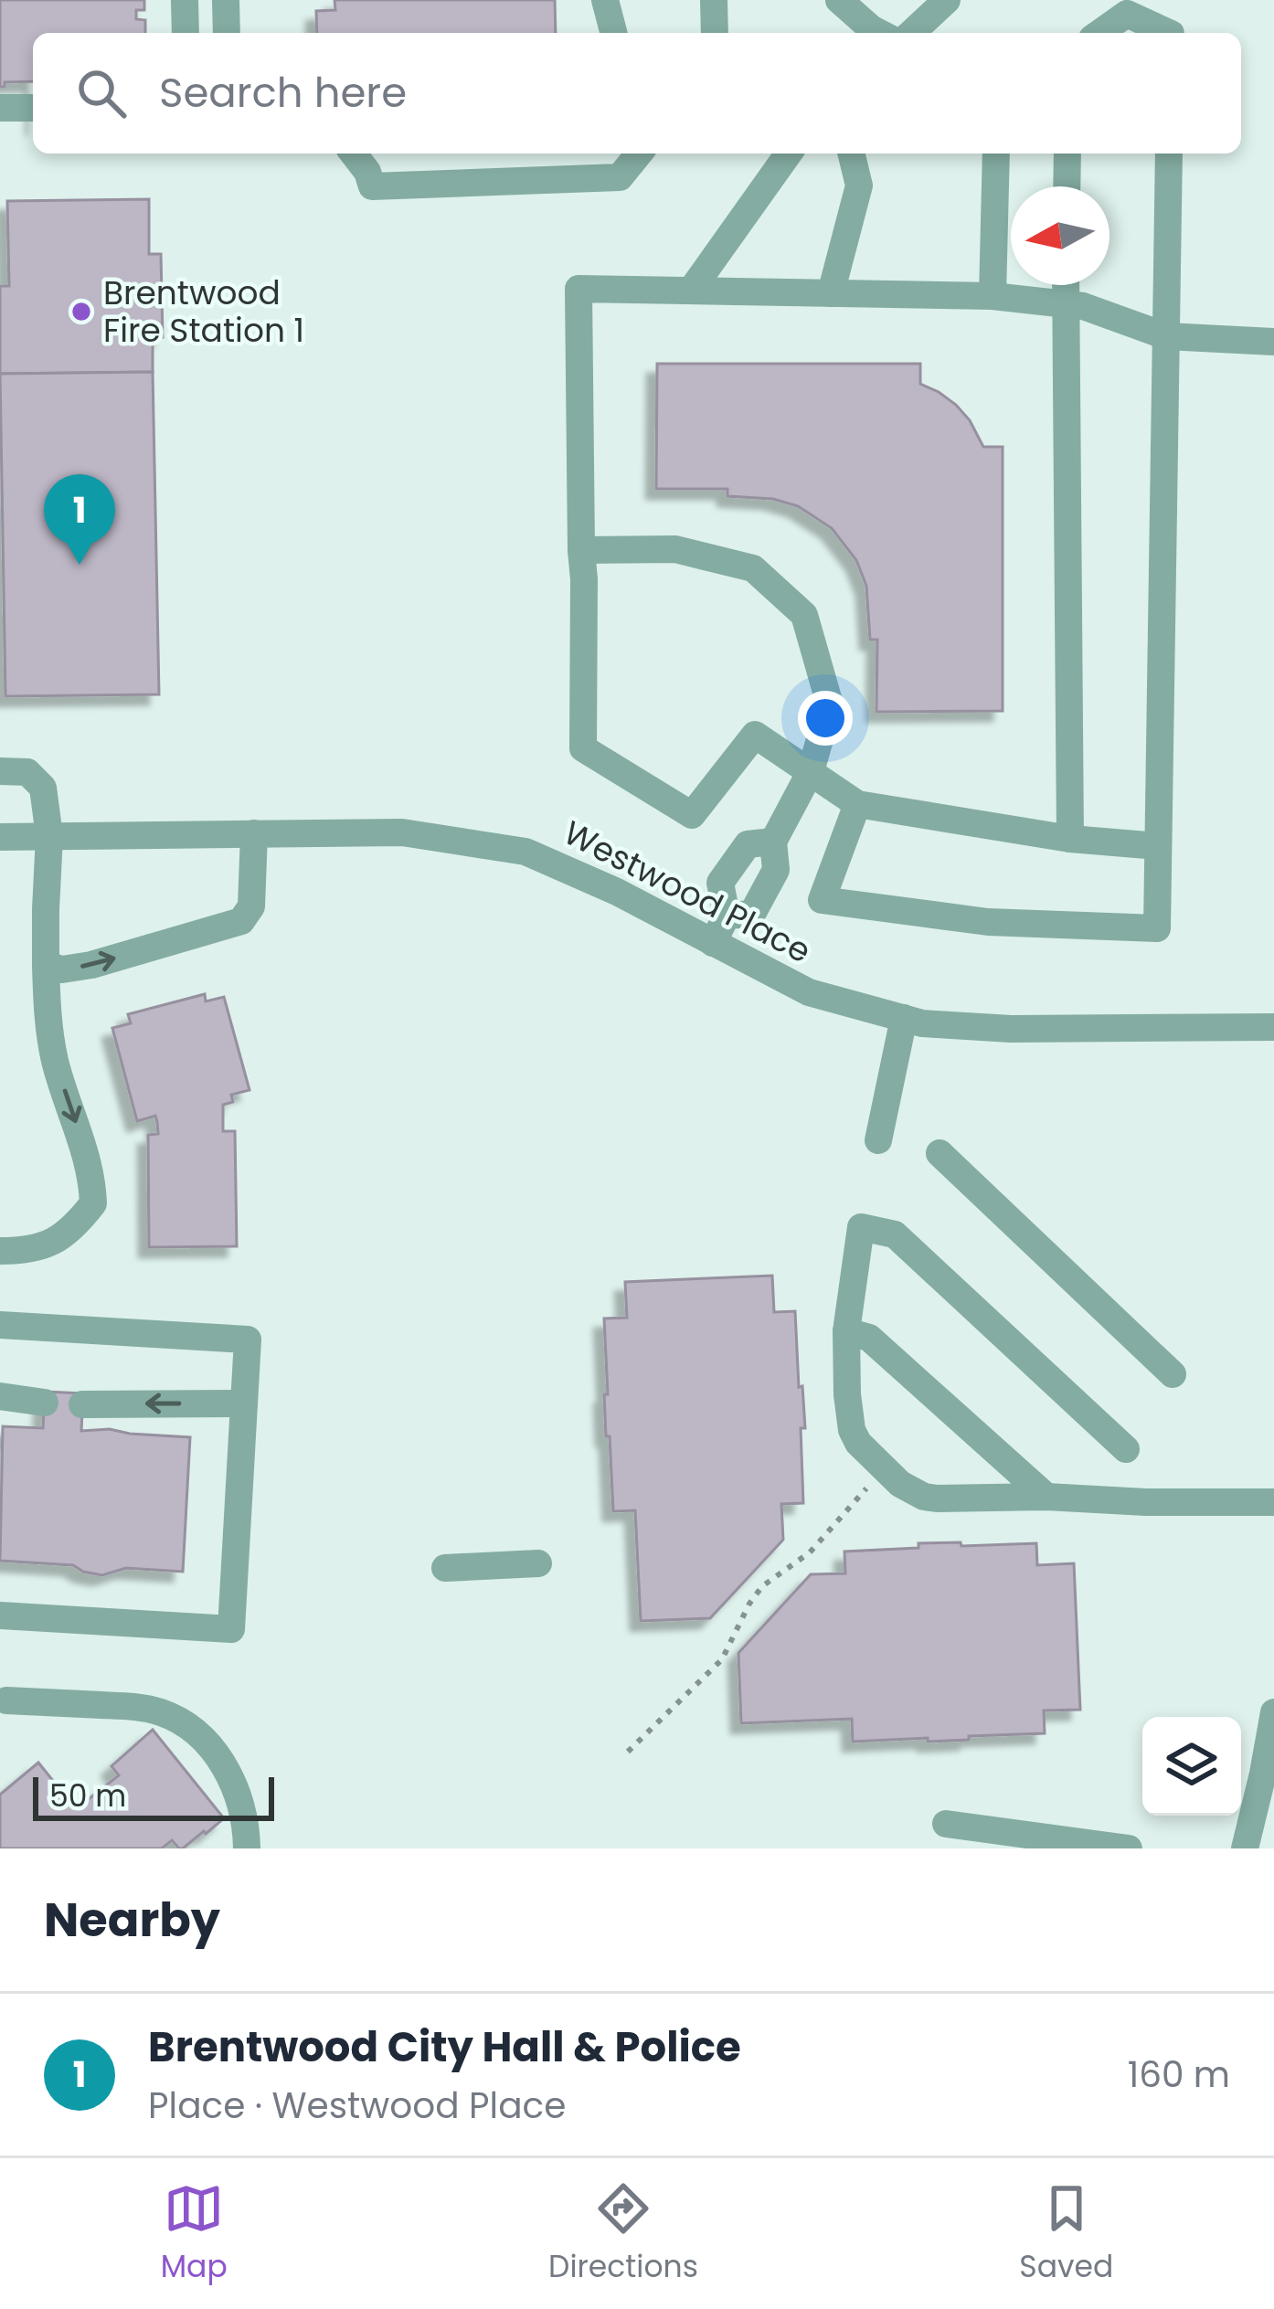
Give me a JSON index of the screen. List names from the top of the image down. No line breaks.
{"streets":{"street":["Westwood Place"]},"places":["Brentwood Fire Station 1"],"scale_bar":"50 m","north":"left","page":{"search":"Search here","pins":"1","scale":"50 m","heading":"Nearby","list":[{"mark":"1","name":"Brentwood City Hall & Police","note":"Place · Westwood Place","value":"160 m"}],"nav":["Map","Directions","Saved"]}}
